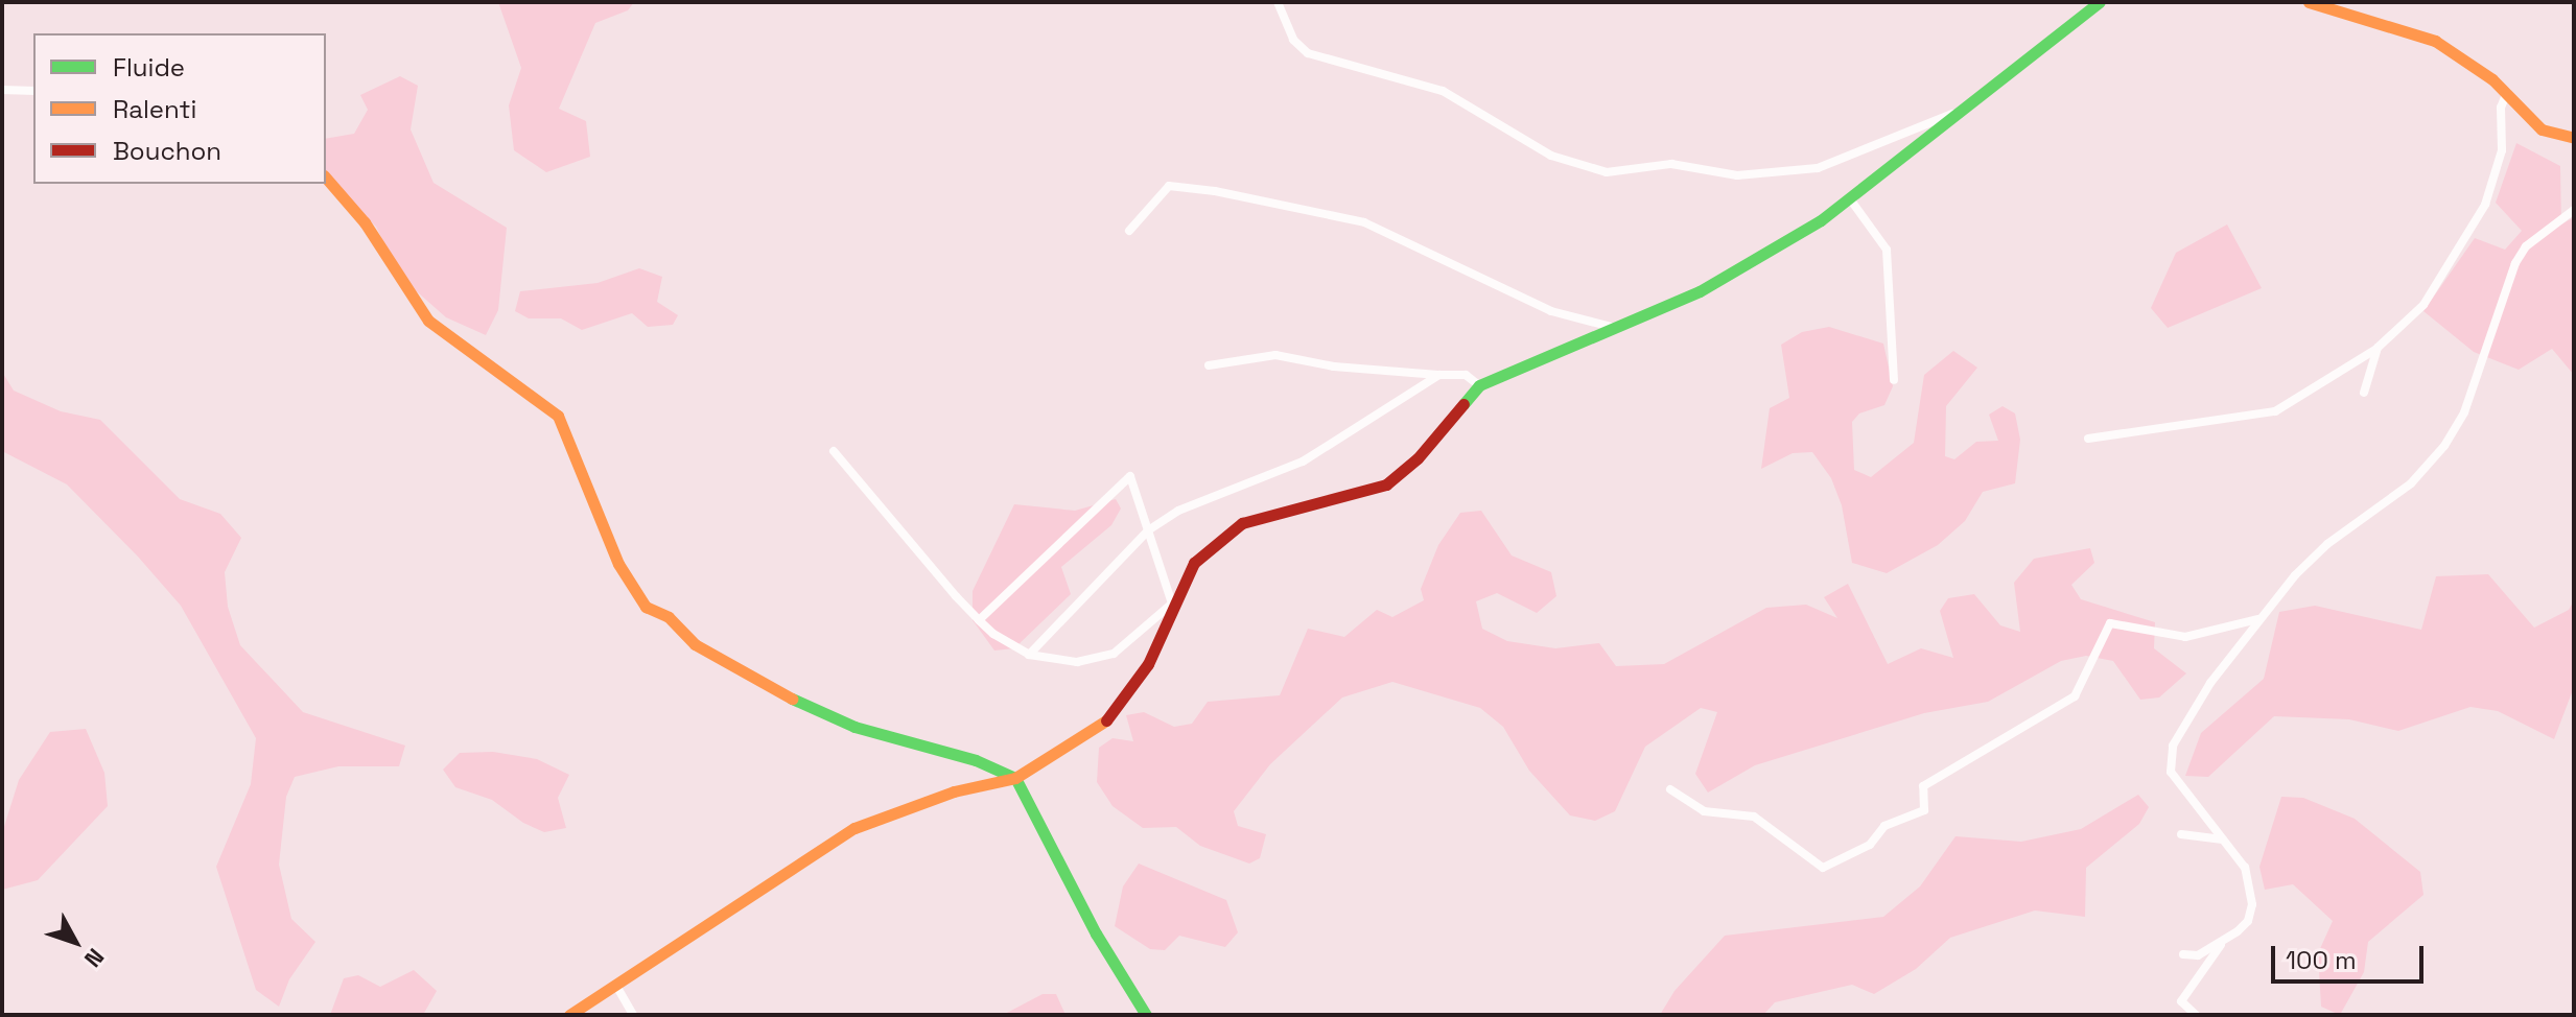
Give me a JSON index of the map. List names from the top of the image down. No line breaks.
{"legend":["Fluide","Ralenti","Bouchon"],"scale_bar":"100 m","north":"bottom right"}
